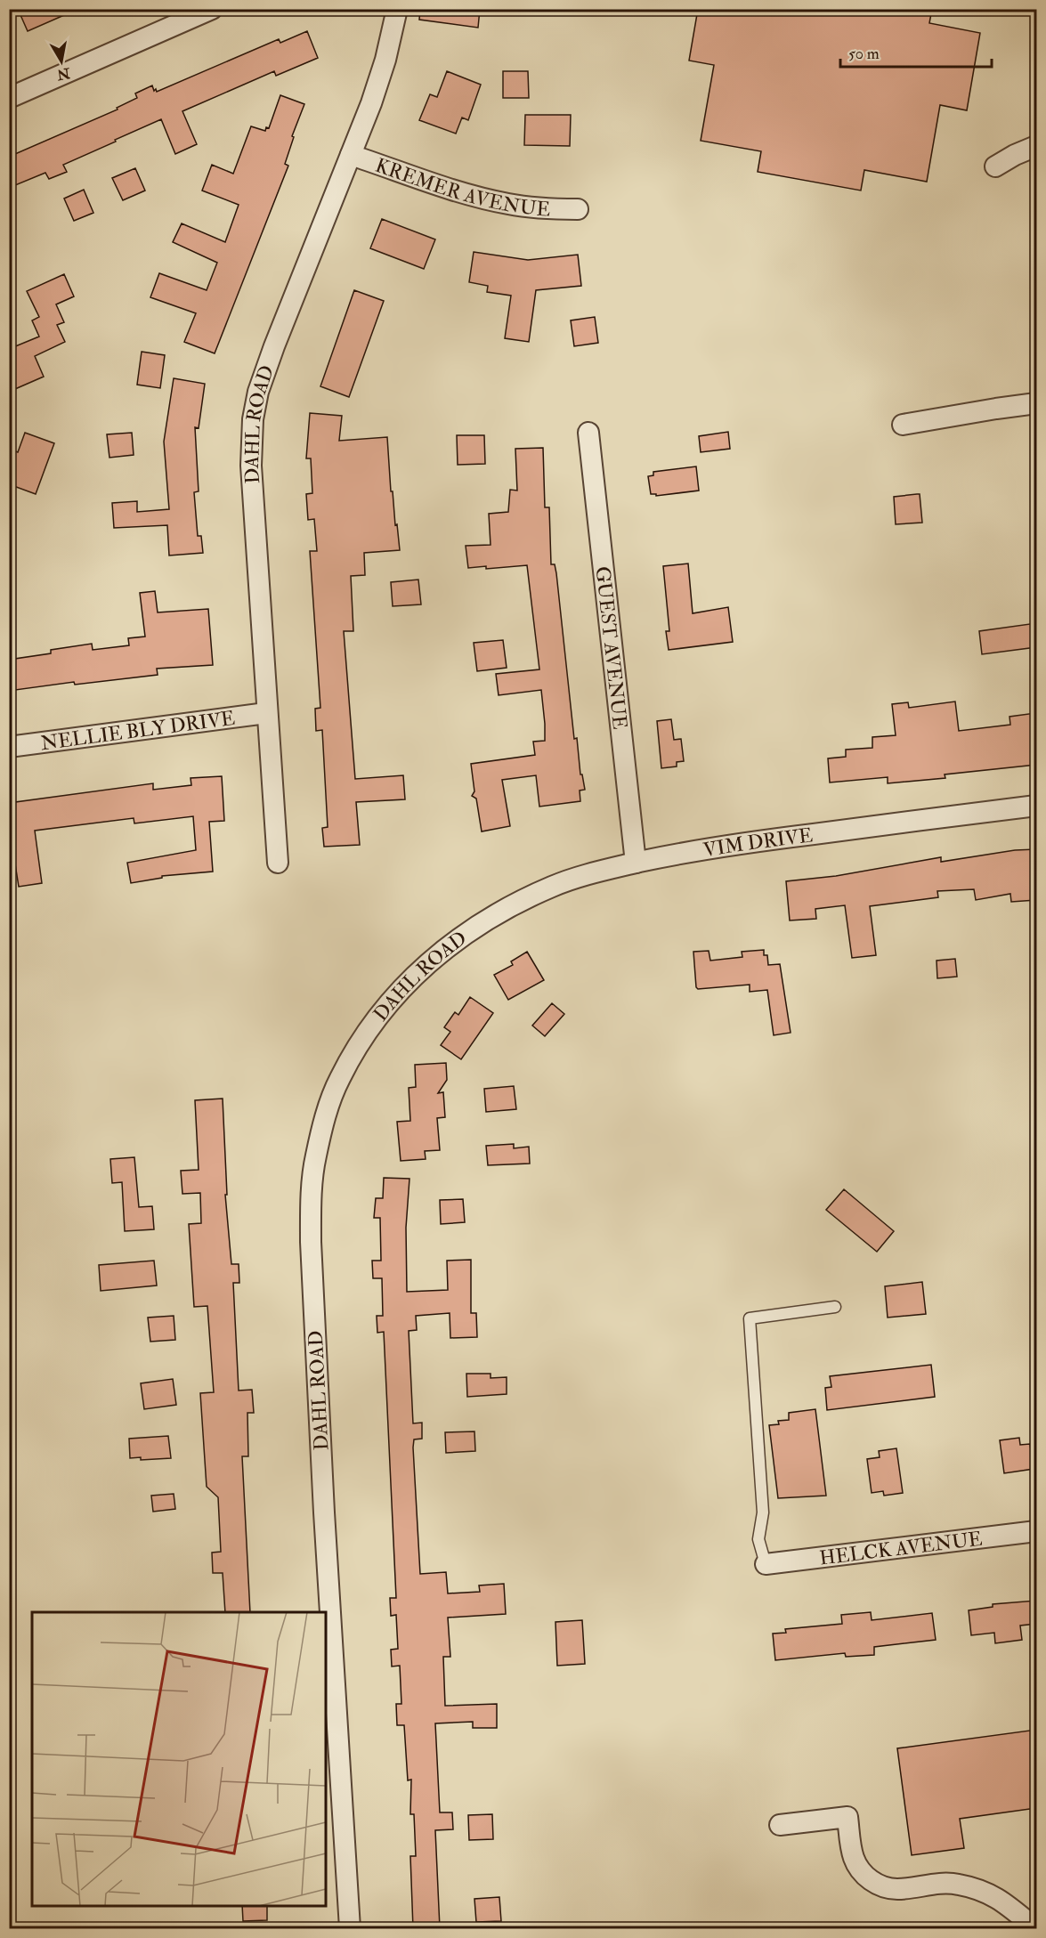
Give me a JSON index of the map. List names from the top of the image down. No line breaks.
{"streets":{"street":["KREMER AVENUE","DAHL ROAD","GUEST AVENUE","NELLIE BLY DRIVE","VIM DRIVE","HELCK AVENUE"]},"crossings":[["KREMER AVENUE","DAHL ROAD"],["DAHL ROAD","NELLIE BLY DRIVE"],["DAHL ROAD","VIM DRIVE"],["GUEST AVENUE","VIM DRIVE"]],"scale_bar":"50 m","north":"bottom"}
